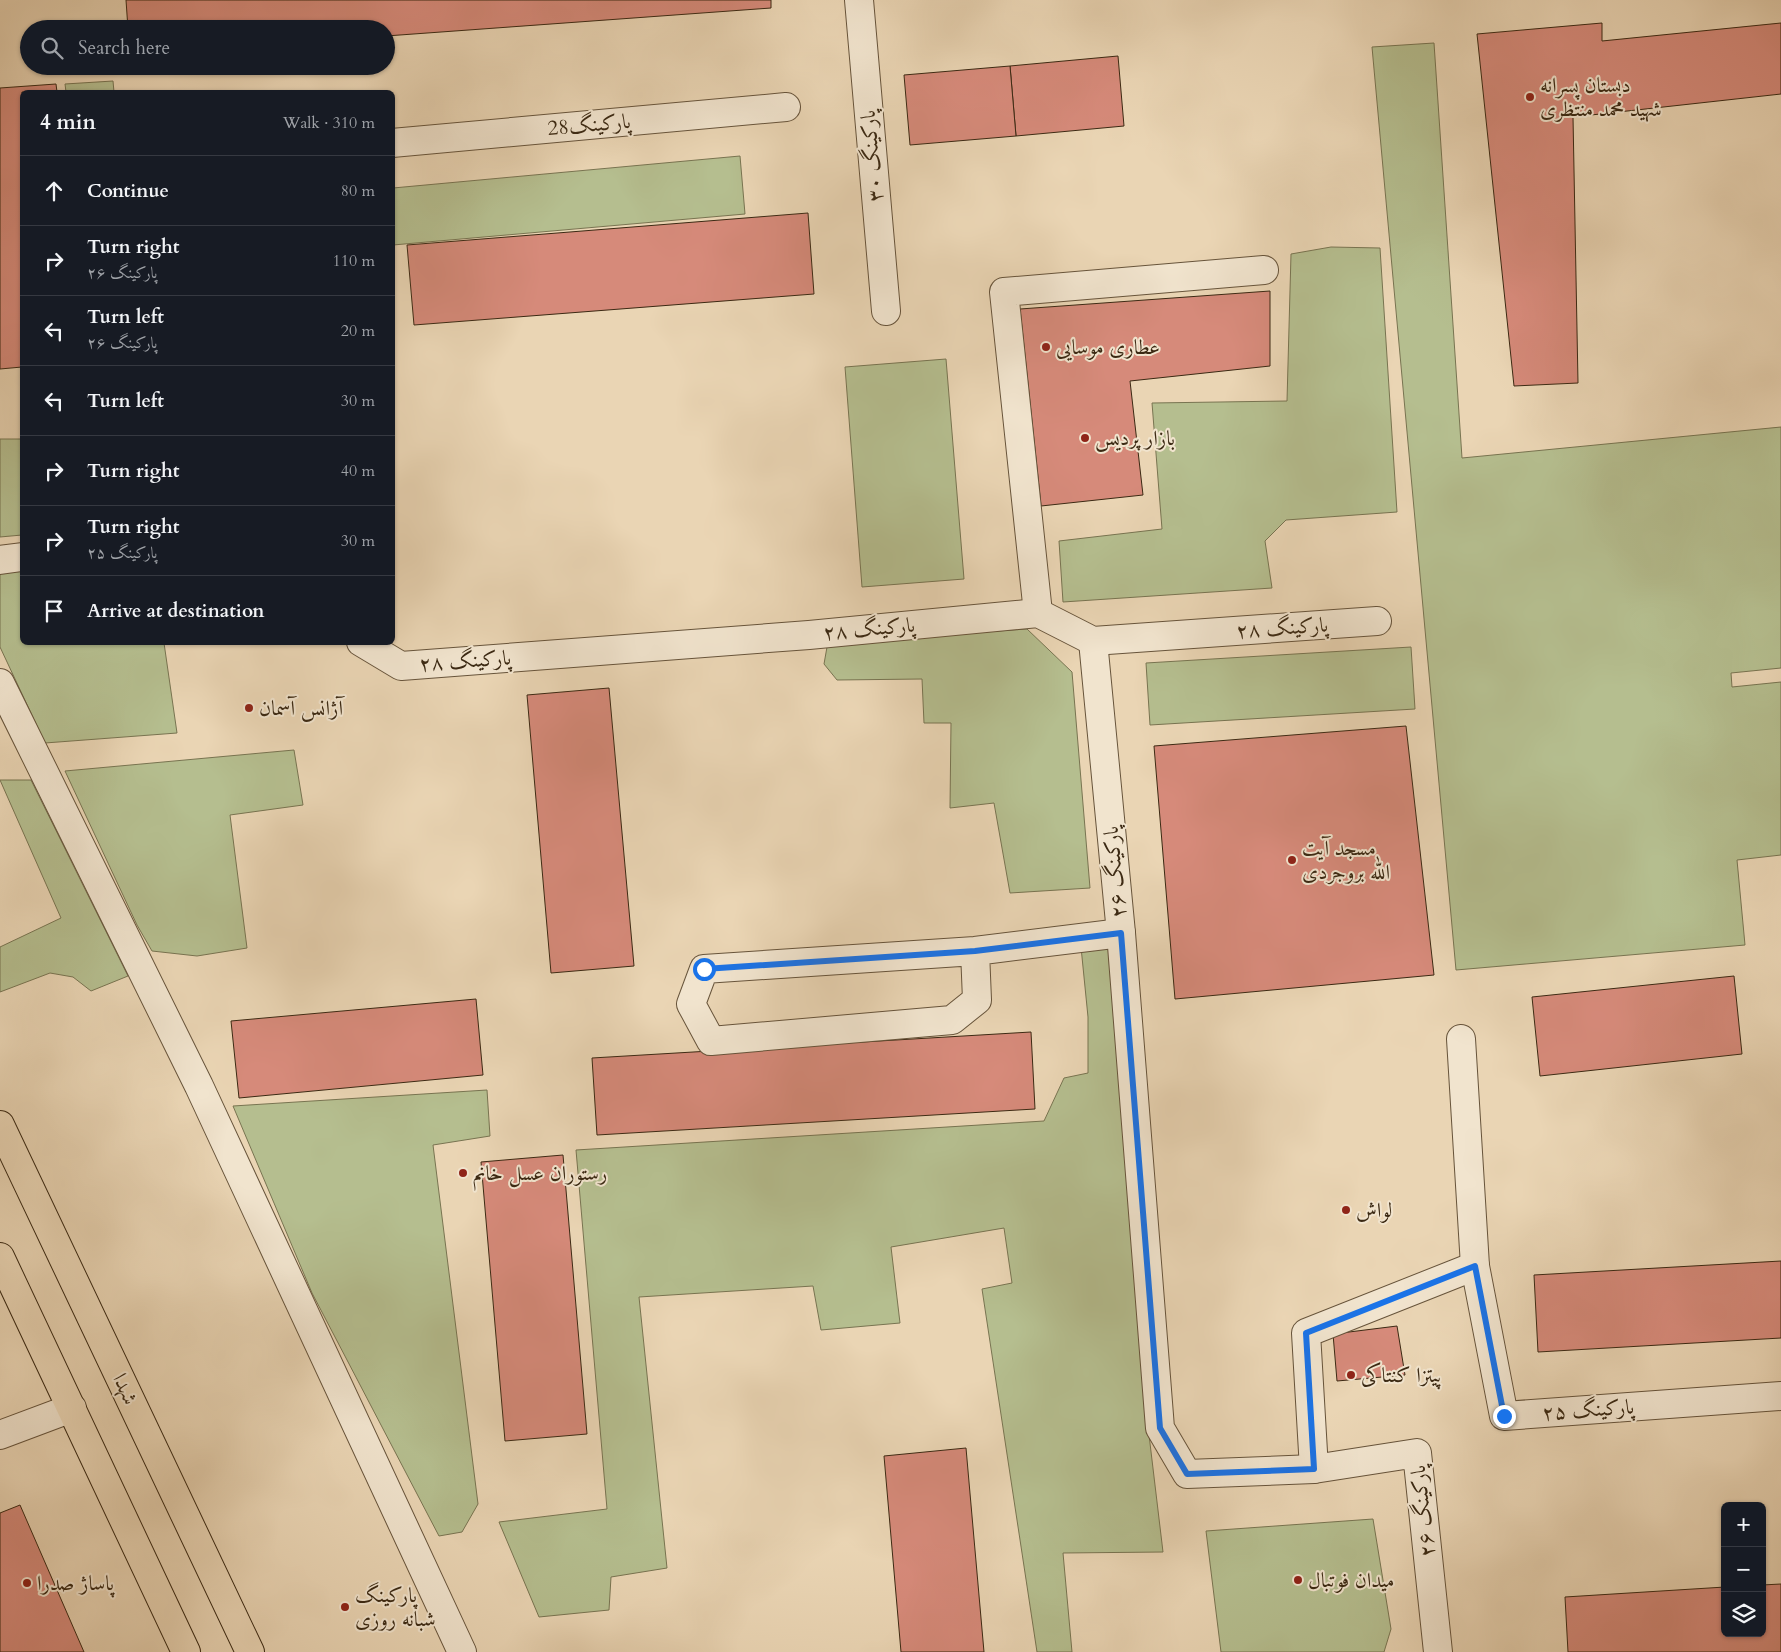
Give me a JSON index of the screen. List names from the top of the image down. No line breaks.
{"streets":{"main road":["شهدا"],"street":["پارکینگ28","پارکینگ ۳۰","پارکینگ ۲۸","پارکینگ ۲۶","پارکینگ ۲۵"]},"crossings":[["پارکینگ ۲۸","پارکینگ ۲۶"]],"places":["دبستان پسرانه شهید محمد منتظری","عطاری موسایی","بازار پردیس","آژانس آسمان","مسجد آیت الله بروجردی","رستوران عسل خانم","لواش","پیتزا کنتاکی","میدان فوتبال","پاساژ صدرا","پارکینگ شبانه روزی"],"page":{"search":"Search here","heading":["4 min","Walk · 310 m"],"list":[["Continue","80 m"],["Turn right","پارکینگ ۲۶","110 m"],["Turn left","پارکینگ ۲۶","20 m"],["Turn left","30 m"],["Turn right","40 m"],["Turn right","پارکینگ ۲۵","30 m"],"Arrive at destination"],"map_buttons":["+","−"]}}
